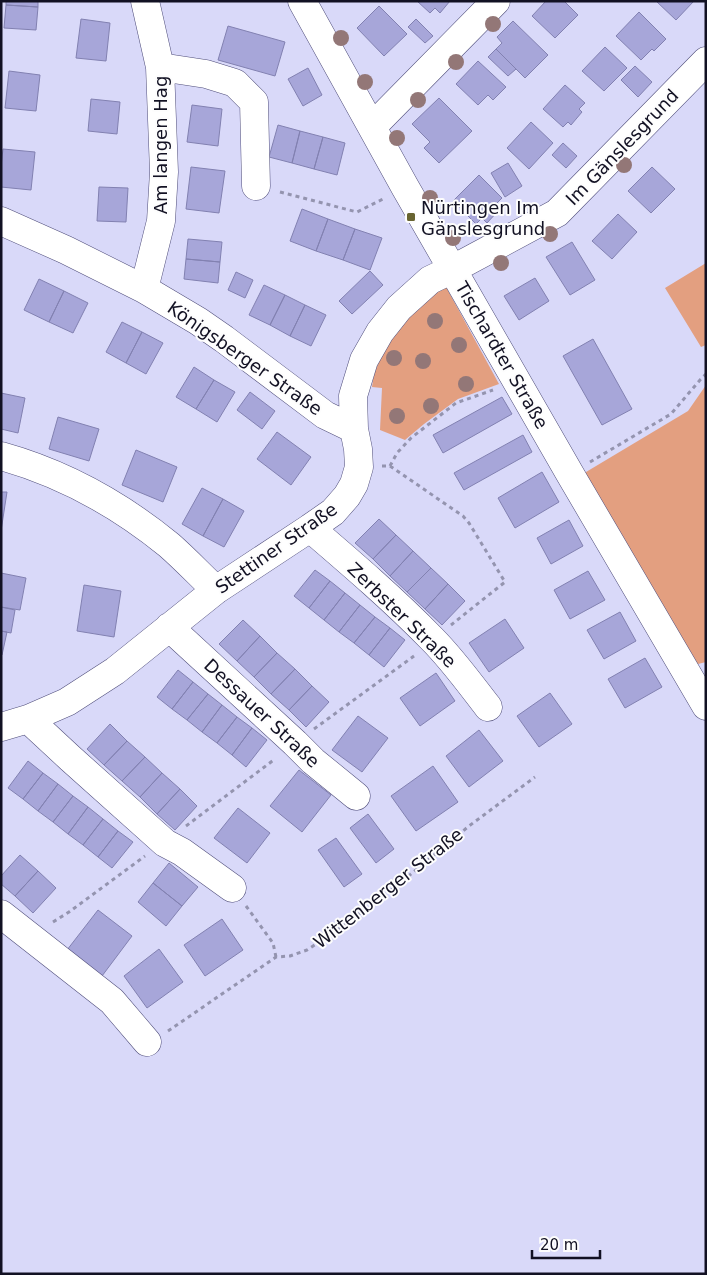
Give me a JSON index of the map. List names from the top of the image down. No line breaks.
{"streets":{"street":["Am langen Hag","Im Gänslesgrund","Tischardter Straße","Königsberger Straße","Stettiner Straße","Zerbster Straße","Dessauer Straße"],"path":["Wittenberger Straße"]},"crossings":[["Am langen Hag","Königsberger Straße"],["Im Gänslesgrund","Tischardter Straße"],["Im Gänslesgrund","Stettiner Straße"],["Tischardter Straße","Stettiner Straße"],["Königsberger Straße","Stettiner Straße"],["Stettiner Straße","Zerbster Straße"],["Stettiner Straße","Dessauer Straße"]],"places":{"transit":["Nürtingen Im Gänslesgrund"]},"scale_bar":"20 m"}
